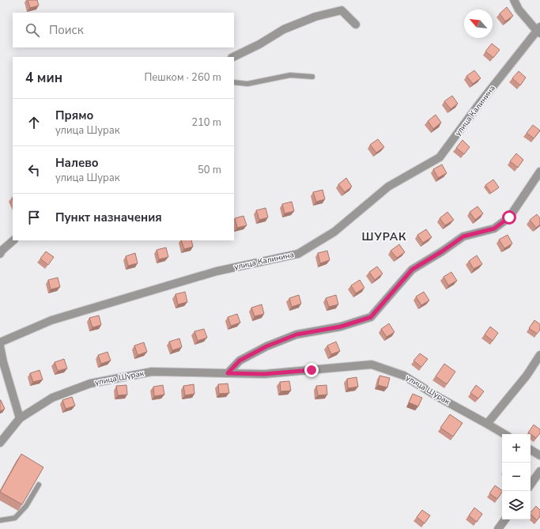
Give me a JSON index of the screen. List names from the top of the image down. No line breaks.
{"streets":{"street":["улица Калинина","улица Шурак"]},"districts":["ШУРАК"],"north":"top left","page":{"search":"Поиск","heading":["4 мин","Пешком · 260 m"],"list":[["Прямо","улица Шурак","210 m"],["Налево","улица Шурак","50 m"],"Пункт назначения"],"map_buttons":["+","−"]}}
